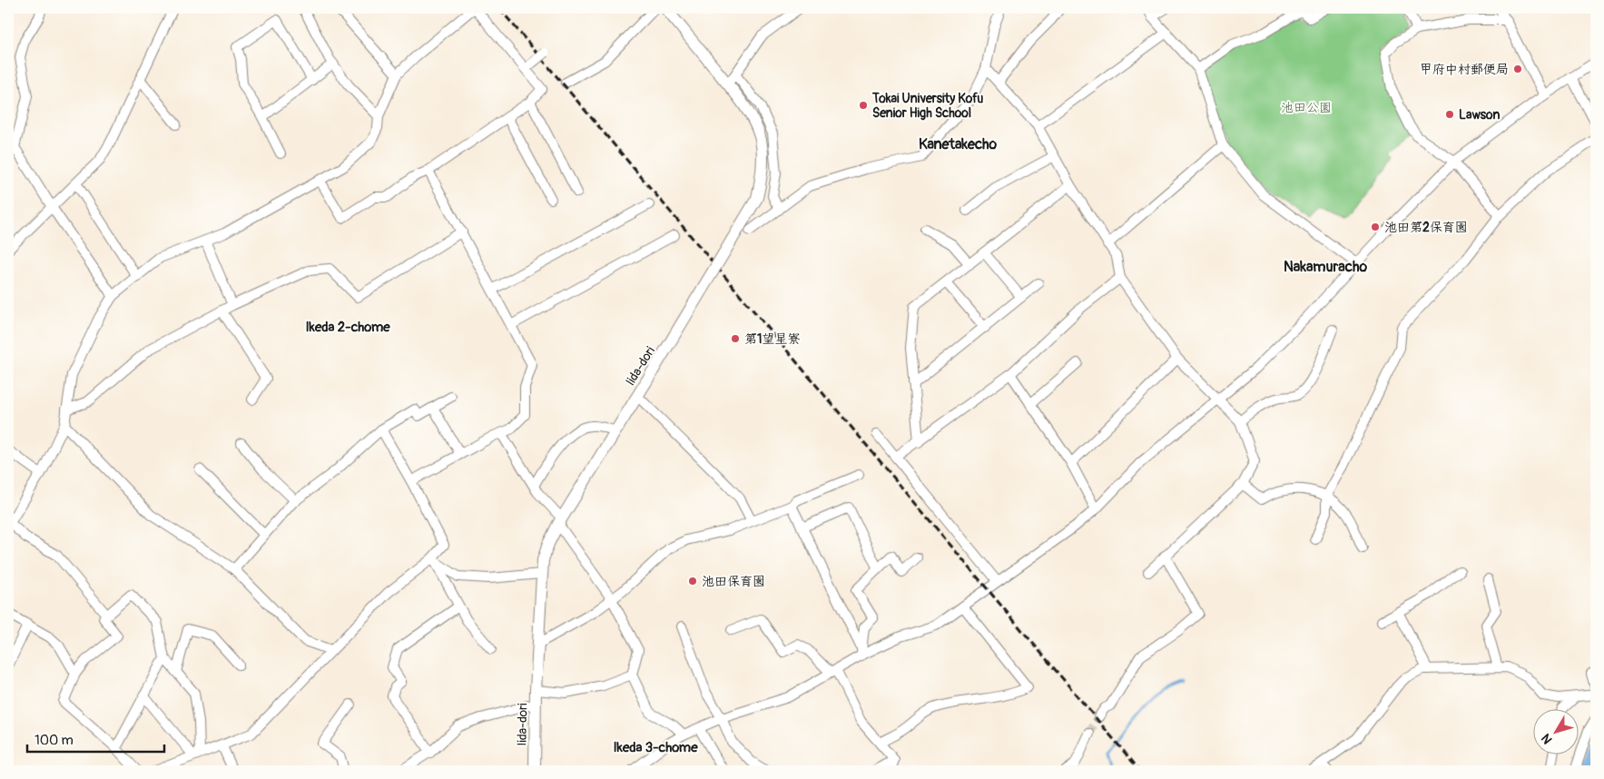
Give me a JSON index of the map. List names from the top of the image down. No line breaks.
{"streets":{"main road":["Iida-dori"]},"districts":["Kanetakecho","Nakamuracho","Ikeda 2-chome","Ikeda 3-chome"],"parks":["池田公園"],"places":["甲府中村郵便局","Tokai University Kofu Senior High School","Lawson","池田第2保育園","第1望星寮","池田保育園"],"scale_bar":"100 m","north":"bottom left"}
